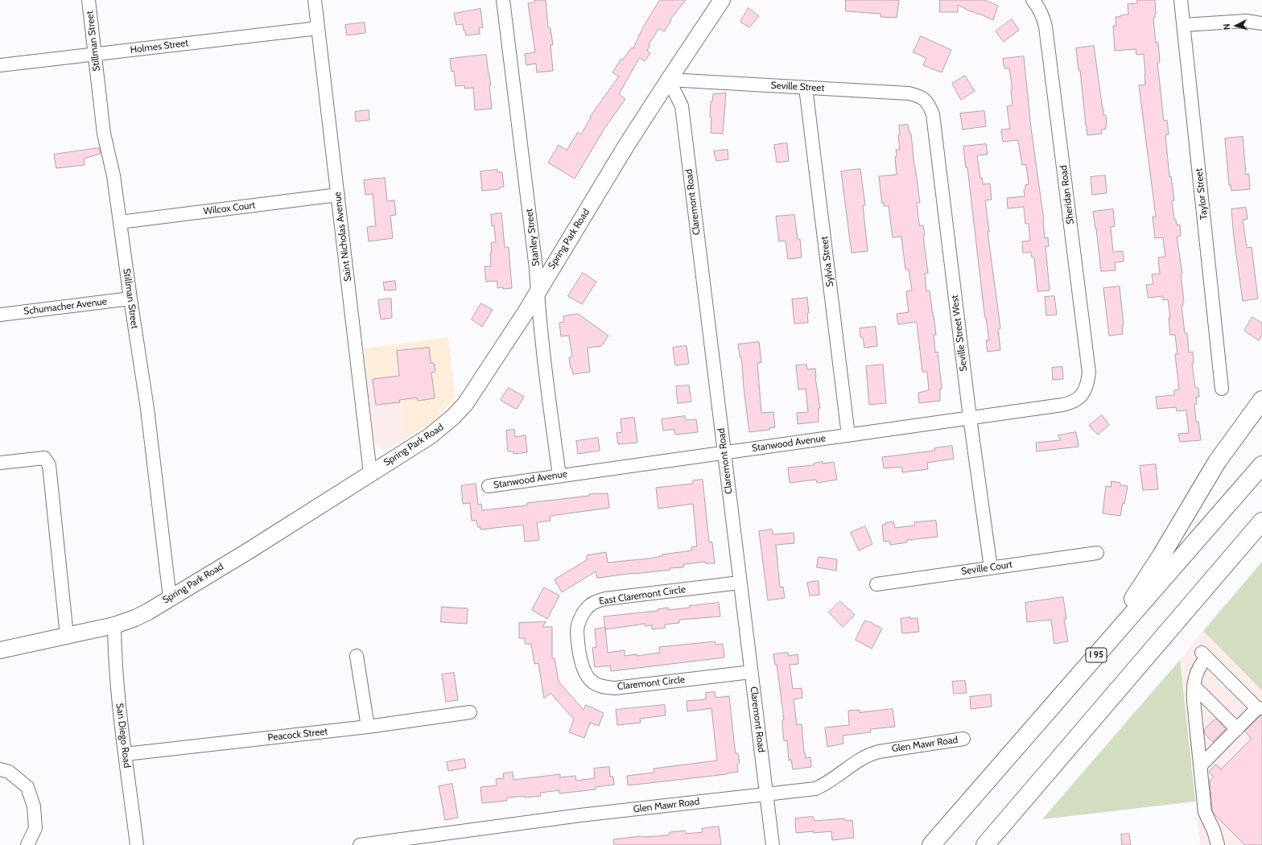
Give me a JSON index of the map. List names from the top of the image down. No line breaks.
{"streets":{"highway":["I 95"],"main road":["Spring Park Road"],"street":["Stillman Street","Holmes Street","Seville Street","Taylor Street","Sheridan Road","Claremont Road","Wilcox Court","Saint Nicholas Avenue","Stanley Street","Sylvia Street","Schumacher Avenue","Seville Street West","Stanwood Avenue","Seville Court","East Claremont Circle","Claremont Circle","Peacock Street","San Diego Road","Glen Mawr Road"]},"crossings":[["Stillman Street","Holmes Street"],["Stillman Street","Wilcox Court"],["Stillman Street","Spring Park Road"],["Stillman Street","Schumacher Avenue"],["Holmes Street","Saint Nicholas Avenue"],["Seville Street","Claremont Road"],["Seville Street","Spring Park Road"],["Seville Street","Sylvia Street"],["Seville Street","Seville Street West"],["Sheridan Road","Stanwood Avenue"],["Claremont Road","Spring Park Road"],["Claremont Road","Stanwood Avenue"],["Claremont Road","East Claremont Circle"],["Claremont Road","Claremont Circle"],["Claremont Road","Glen Mawr Road"],["Wilcox Court","Saint Nicholas Avenue"],["Saint Nicholas Avenue","Spring Park Road"],["Stanley Street","Spring Park Road"],["Stanley Street","Stanwood Avenue"],["Spring Park Road","San Diego Road"],["Sylvia Street","Stanwood Avenue"],["Seville Street West","Stanwood Avenue"],["Seville Street West","Seville Court"],["East Claremont Circle","Claremont Circle"],["Peacock Street","San Diego Road"]],"north":"left"}
